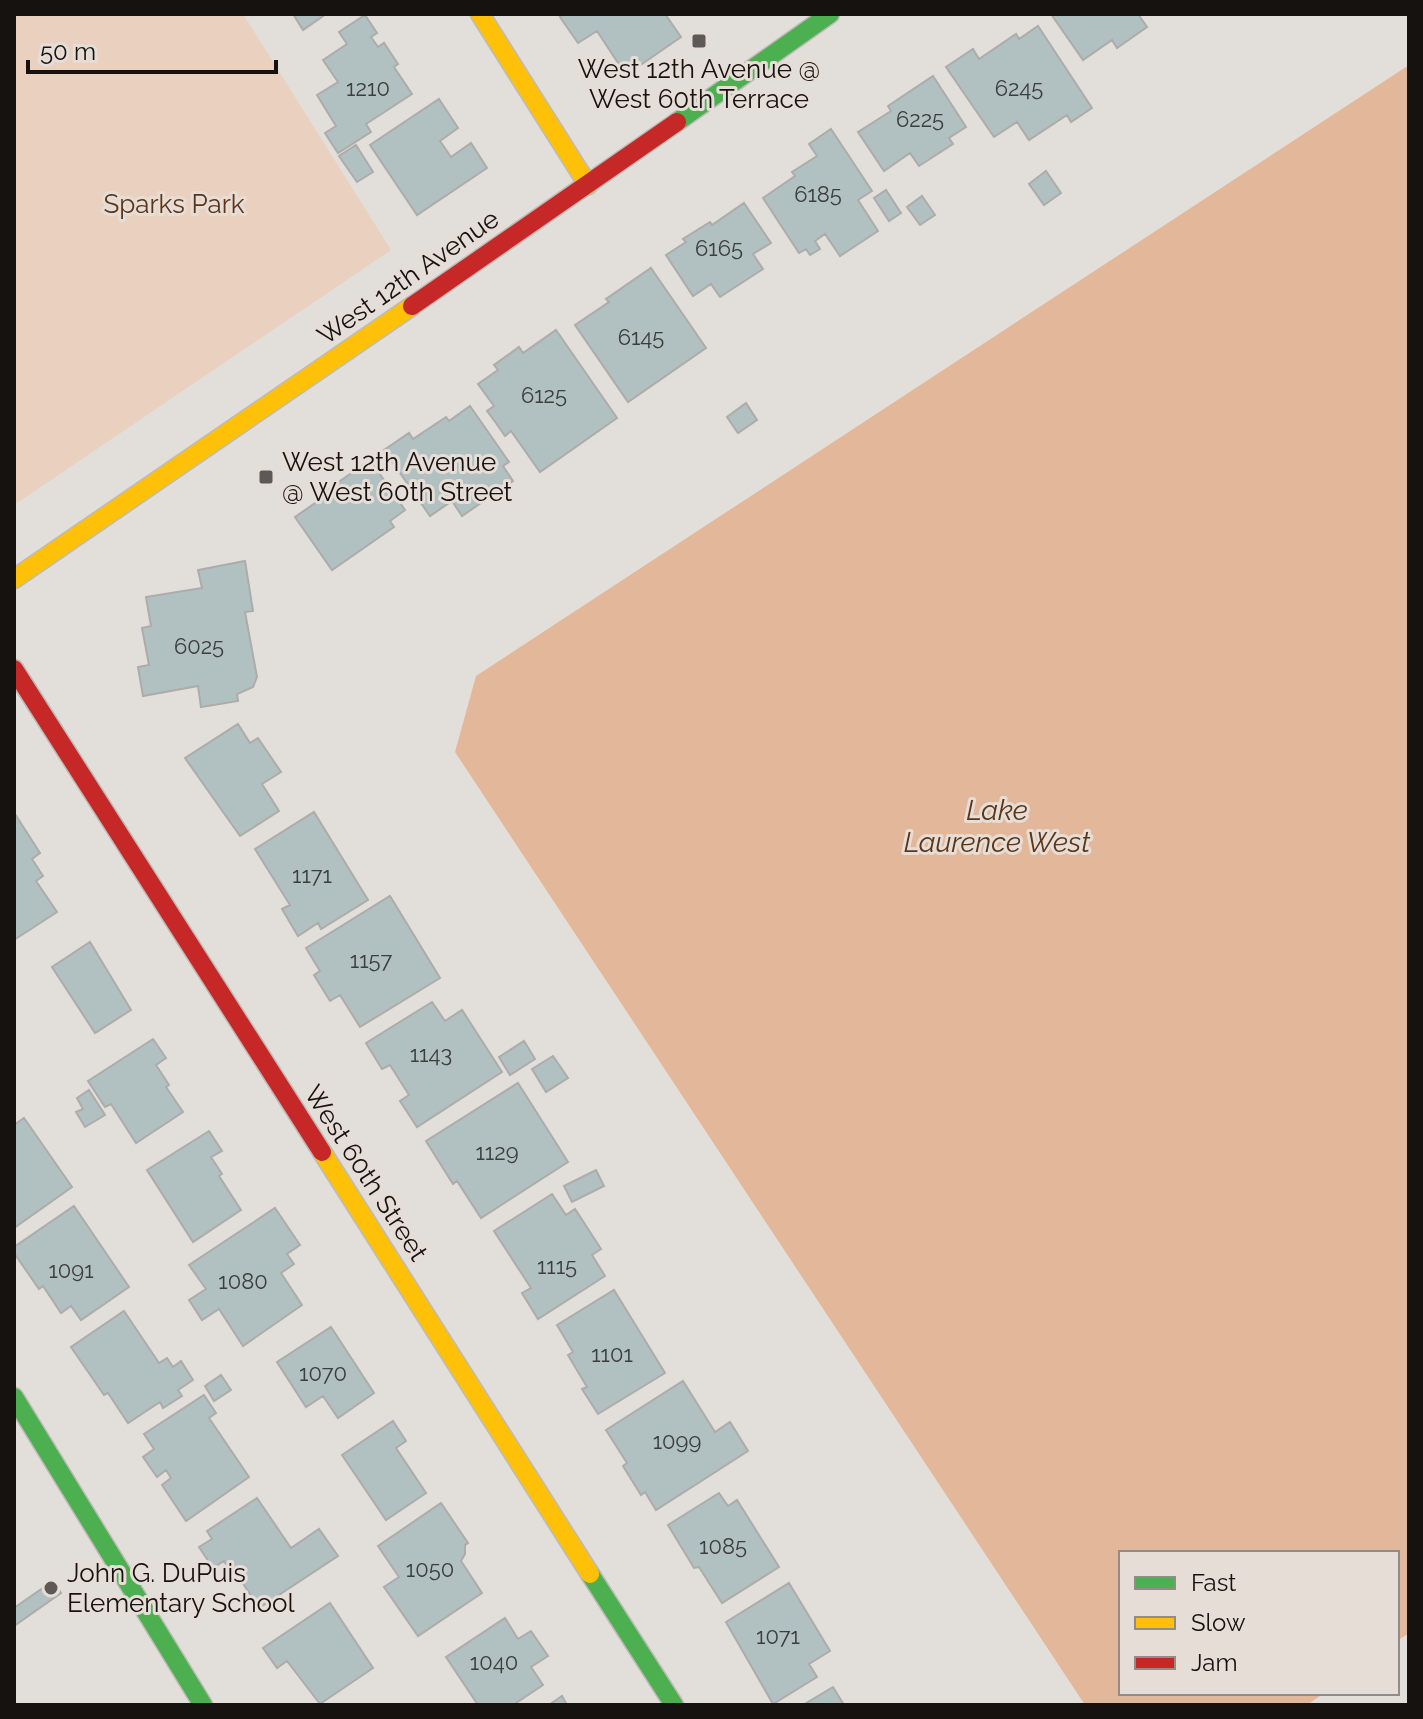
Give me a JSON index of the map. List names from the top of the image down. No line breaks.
{"streets":{"street":["West 12th Avenue","West 60th Street"]},"water":["Lake Laurence West"],"parks":["Sparks Park"],"places":{"transit":["West 12th Avenue @ West 60th Terrace","West 12th Avenue @ West 60th Street"],"other":["John G. DuPuis Elementary School"]},"house_numbers":["1210","6245","6225","6185","6165","6145","6125","6025","1171","1157","1143","1129","1115","1091","1080","1101","1070","1099","1085","1050","1071","1040"],"legend":["Fast","Slow","Jam"],"scale_bar":"50 m"}
